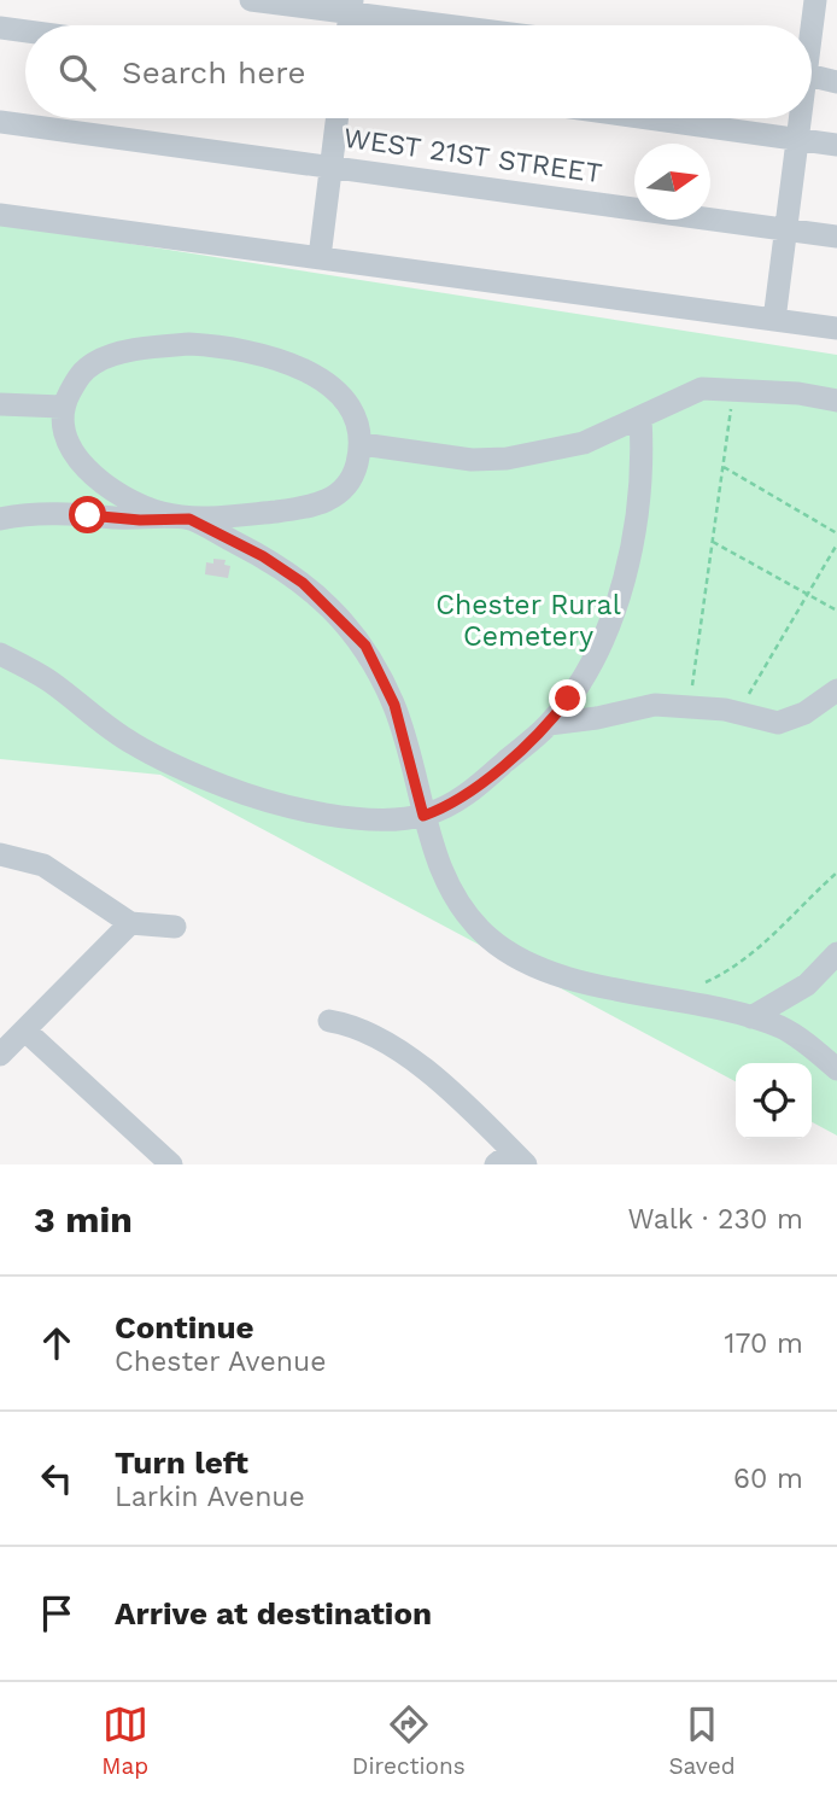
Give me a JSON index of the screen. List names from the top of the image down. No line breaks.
{"streets":{"street":["WEST 21ST STREET"]},"parks":["Chester Rural Cemetery"],"north":"right","page":{"search":"Search here","heading":["3 min","Walk · 230 m"],"list":[["Continue","Chester Avenue","170 m"],["Turn left","Larkin Avenue","60 m"],"Arrive at destination"],"nav":["Map","Directions","Saved"]}}
